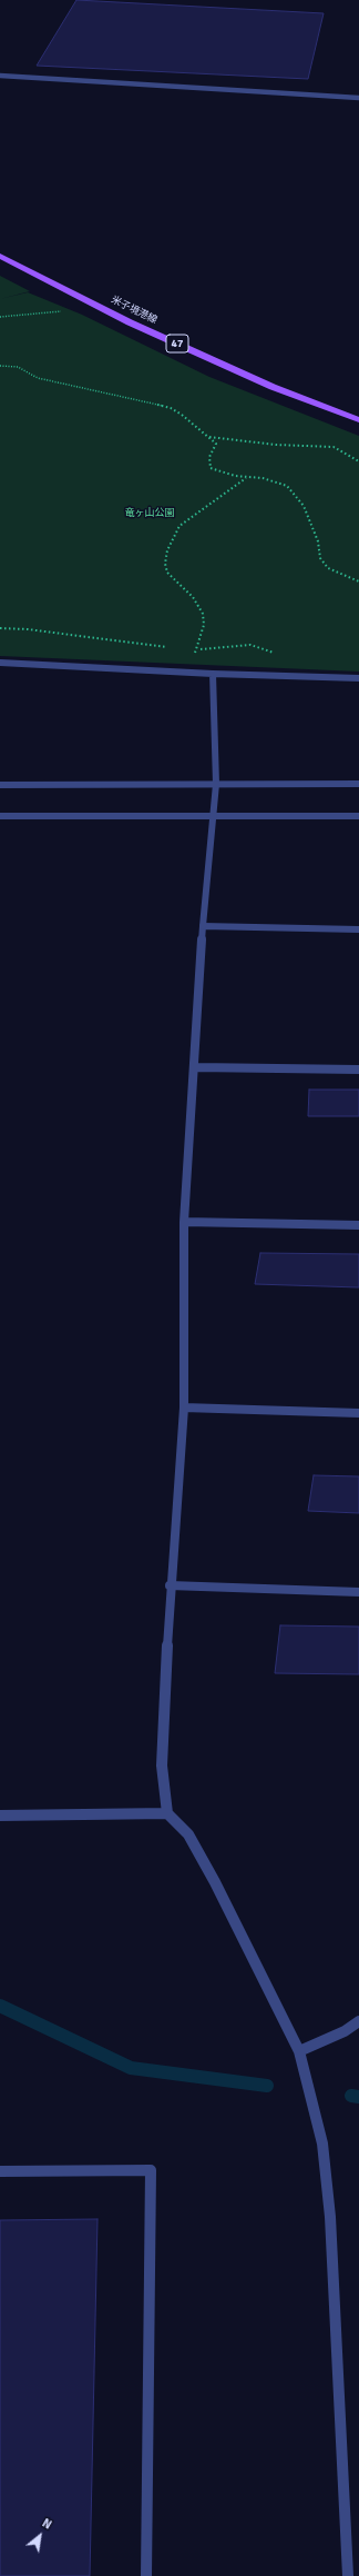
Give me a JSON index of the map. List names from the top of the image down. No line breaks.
{"streets":{"main road":["米子境港線","47"]},"parks":["竜ヶ山公園"],"north":"top right"}
